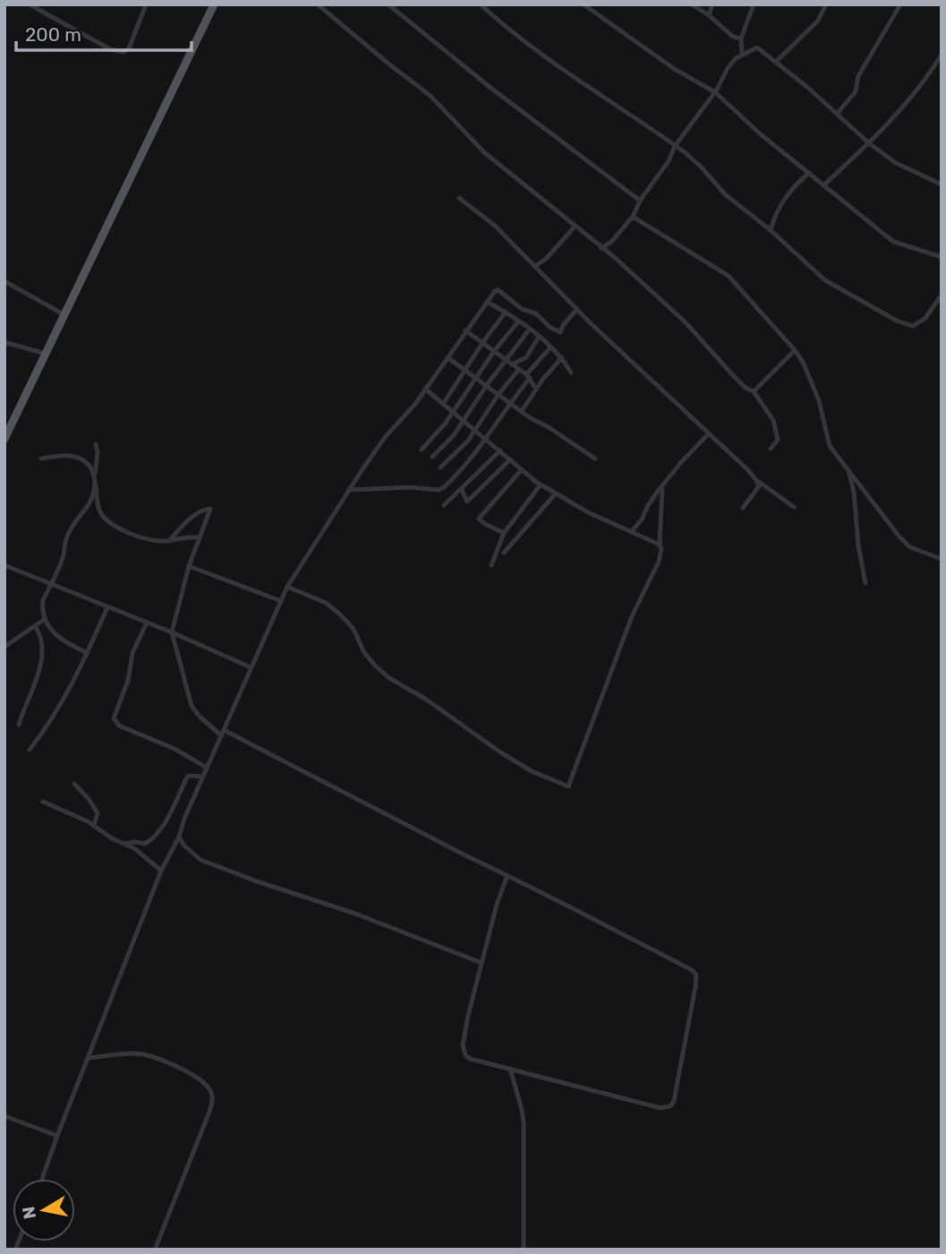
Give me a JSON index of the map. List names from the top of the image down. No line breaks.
{"scale_bar":"200 m","north":"left"}
